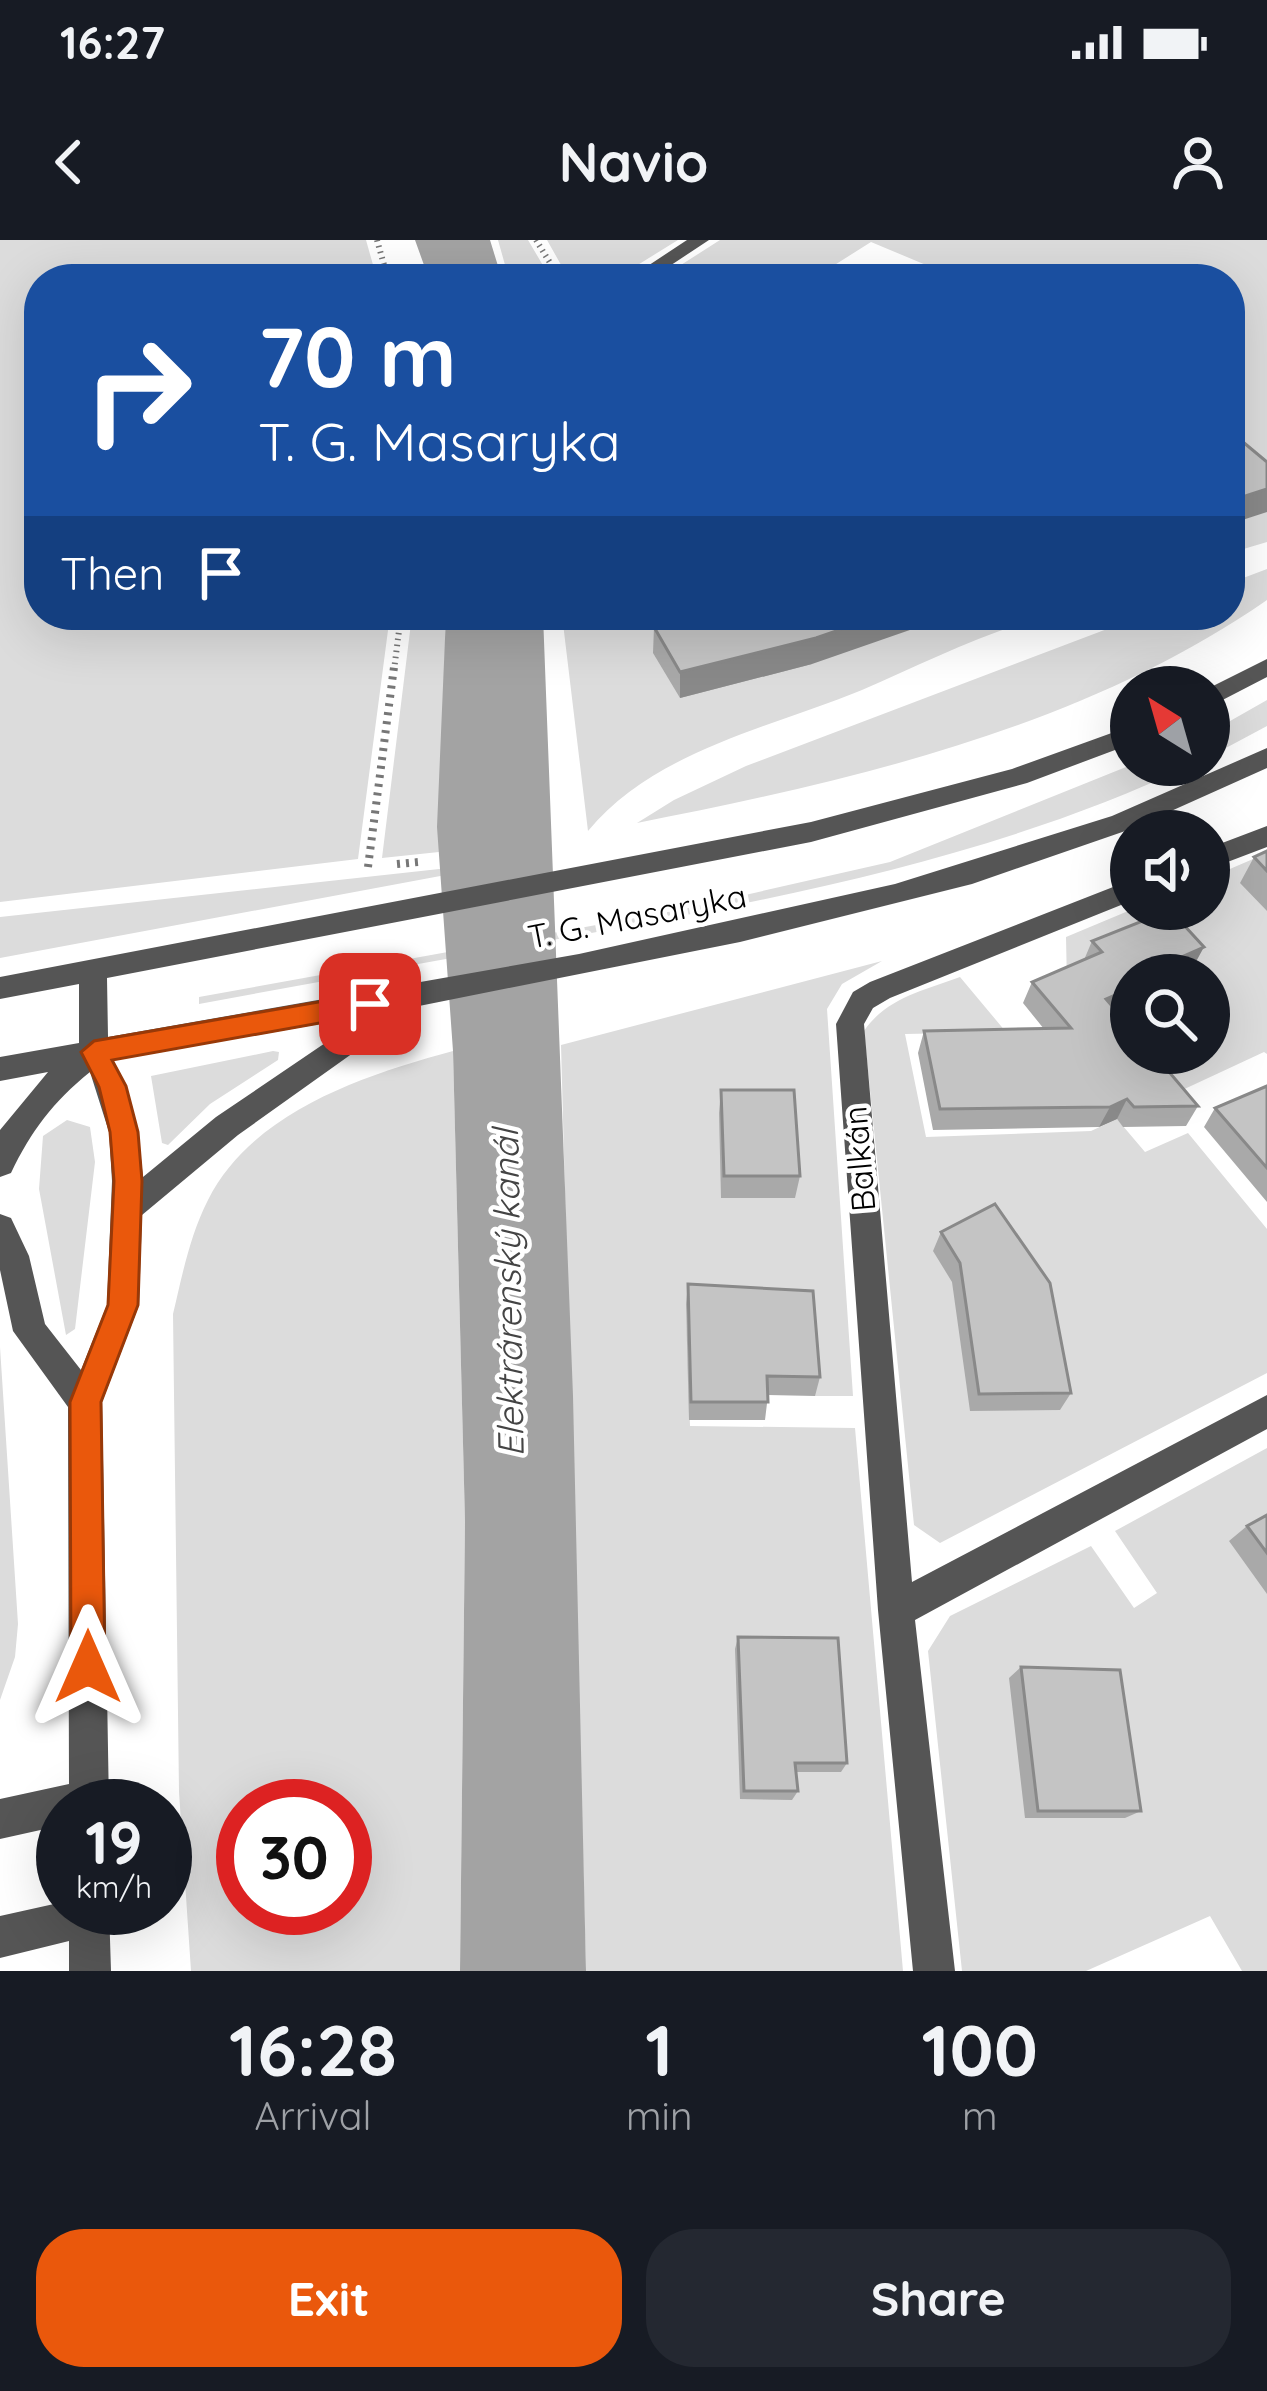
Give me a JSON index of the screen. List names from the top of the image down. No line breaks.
{"streets":{"street":["T. G. Masaryka","Balkán"]},"water":["Elektrárenský kanál"],"north":"top left","page":{"status":"16:27","header":"Navio","turn":["70 m","T. G. Masaryka"],"then":"Then","speed":"19 km/h","limit":"30","eta":["16:28","Arrival","1","min","100","m"],"buttons":["Exit","Share"]}}
